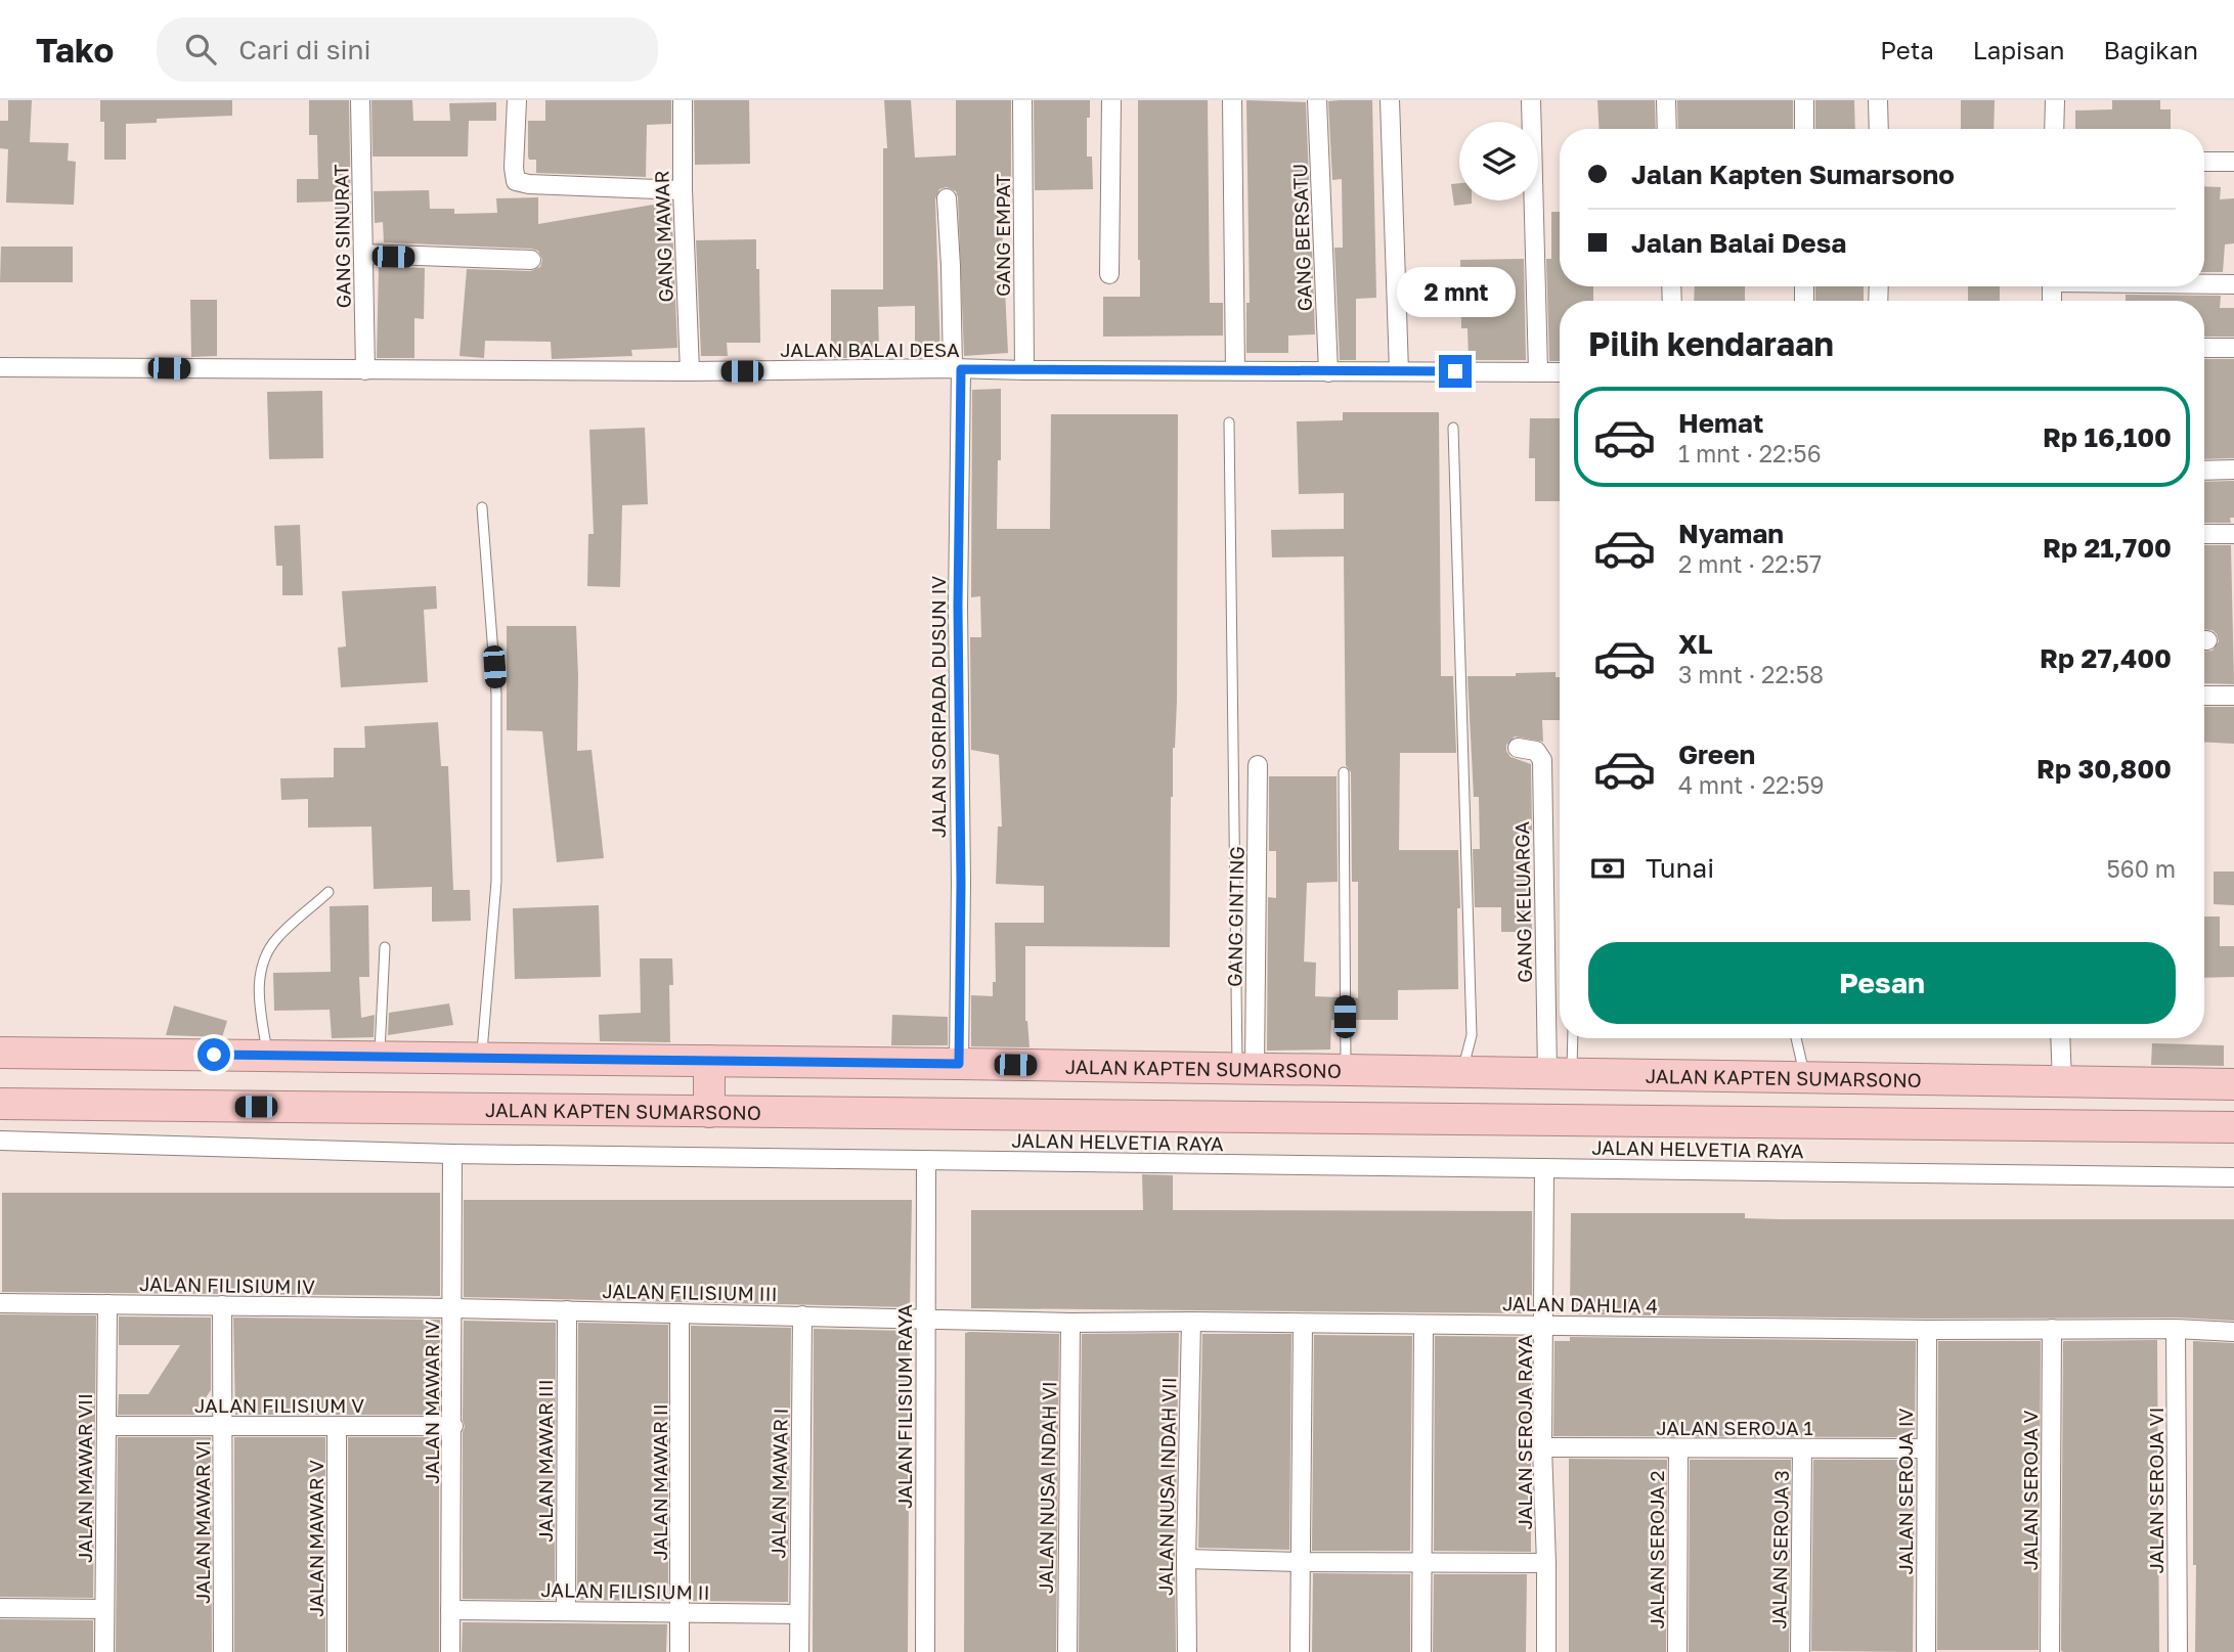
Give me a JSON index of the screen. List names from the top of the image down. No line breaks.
{"streets":{"highway":["JALAN KAPTEN SUMARSONO"],"street":["GANG EMPAT","GANG SINURAT","GANG MAWAR","GANG BERSATU","JALAN BALAI DESA","JALAN SORIPADA DUSUN IV","GANG KELUARGA","GANG GINTING","JALAN HELVETIA RAYA","JALAN FILISIUM IV","JALAN FILISIUM III","JALAN DAHLIA 4","JALAN MAWAR IV","JALAN FILISIUM V","JALAN FILISIUM RAYA","JALAN SEROJA 1","JALAN SEROJA RAYA","JALAN MAWAR III","JALAN MAWAR VII","JALAN MAWAR II","JALAN MAWAR I","JALAN NUSA INDAH VII","JALAN NUSA INDAH VI","JALAN SEROJA V","JALAN SEROJA VI","JALAN SEROJA IV","JALAN MAWAR VI","JALAN MAWAR V","JALAN SEROJA 2","JALAN SEROJA 3","JALAN FILISIUM II"]},"crossings":[["GANG EMPAT","JALAN BALAI DESA"],["GANG SINURAT","JALAN BALAI DESA"],["GANG MAWAR","JALAN BALAI DESA"],["GANG BERSATU","JALAN BALAI DESA"],["JALAN BALAI DESA","JALAN SORIPADA DUSUN IV"],["JALAN SORIPADA DUSUN IV","JALAN KAPTEN SUMARSONO"],["GANG KELUARGA","JALAN KAPTEN SUMARSONO"],["GANG GINTING","JALAN KAPTEN SUMARSONO"],["JALAN HELVETIA RAYA","JALAN MAWAR IV"],["JALAN HELVETIA RAYA","JALAN FILISIUM RAYA"],["JALAN HELVETIA RAYA","JALAN SEROJA RAYA"],["JALAN FILISIUM IV","JALAN FILISIUM III"],["JALAN FILISIUM IV","JALAN MAWAR IV"],["JALAN FILISIUM IV","JALAN MAWAR VII"],["JALAN FILISIUM IV","JALAN MAWAR VI"],["JALAN FILISIUM III","JALAN DAHLIA 4"],["JALAN FILISIUM III","JALAN MAWAR IV"],["JALAN FILISIUM III","JALAN FILISIUM RAYA"],["JALAN FILISIUM III","JALAN MAWAR III"],["JALAN FILISIUM III","JALAN MAWAR II"],["JALAN FILISIUM III","JALAN MAWAR I"],["JALAN DAHLIA 4","JALAN FILISIUM RAYA"],["JALAN DAHLIA 4","JALAN SEROJA RAYA"],["JALAN DAHLIA 4","JALAN NUSA INDAH VII"],["JALAN DAHLIA 4","JALAN NUSA INDAH VI"],["JALAN DAHLIA 4","JALAN SEROJA V"],["JALAN DAHLIA 4","JALAN SEROJA VI"],["JALAN DAHLIA 4","JALAN SEROJA IV"],["JALAN MAWAR IV","JALAN FILISIUM V"],["JALAN MAWAR IV","JALAN FILISIUM II"],["JALAN FILISIUM V","JALAN MAWAR VII"],["JALAN FILISIUM V","JALAN MAWAR VI"],["JALAN FILISIUM V","JALAN MAWAR V"],["JALAN SEROJA 1","JALAN SEROJA RAYA"],["JALAN SEROJA 1","JALAN SEROJA IV"],["JALAN SEROJA 1","JALAN SEROJA 2"],["JALAN SEROJA 1","JALAN SEROJA 3"],["JALAN MAWAR III","JALAN FILISIUM II"],["JALAN MAWAR II","JALAN FILISIUM II"],["JALAN MAWAR I","JALAN FILISIUM II"]],"page":{"header":"Tako","search":"Cari di sini","nav":["Peta","Lapisan","Bagikan"],"banner":["Jalan Kapten Sumarsono","Jalan Balai Desa"],"bubble":"2 mnt","heading":"Pilih kendaraan","list":[{"name":"Hemat","note":"1 mnt · 22:56","value":"Rp 16,100"},{"name":"Nyaman","note":"2 mnt · 22:57","value":"Rp 21,700"},{"name":"XL","note":"3 mnt · 22:58","value":"Rp 27,400"},{"name":"Green","note":"4 mnt · 22:59","value":"Rp 30,800"}],"pay":["Tunai","560 m"],"buttons":"Pesan"}}
